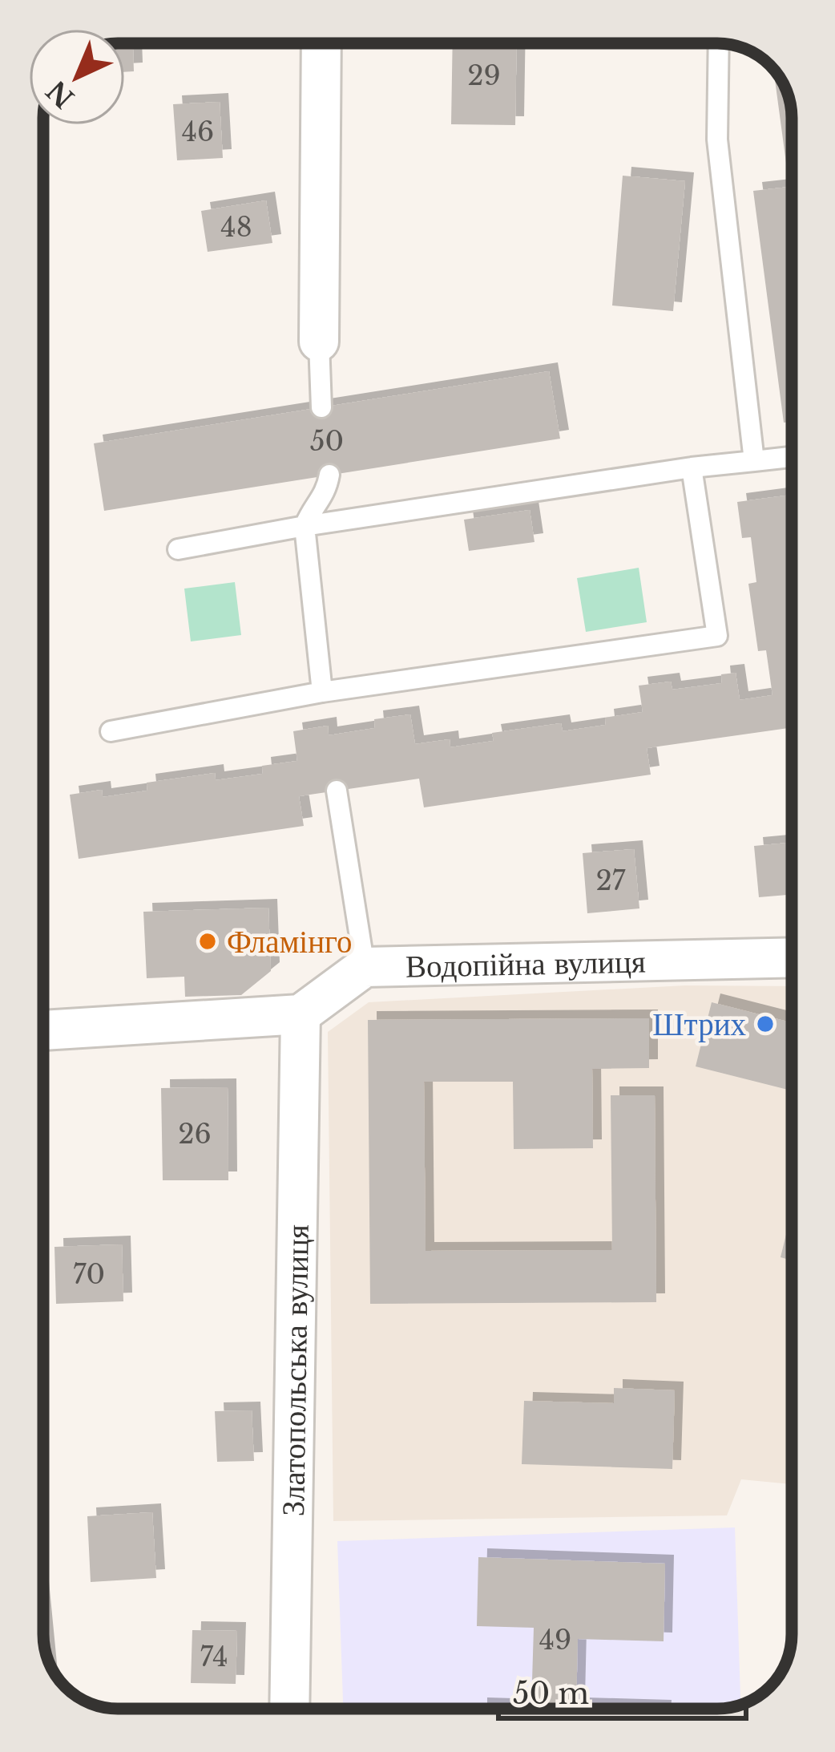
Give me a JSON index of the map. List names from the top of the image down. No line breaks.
{"streets":{"street":["Водопійна вулиця","Златопольська вулиця"]},"crossings":[["Водопійна вулиця","Златопольська вулиця"]],"places":["Фламінго","Штрих"],"house_numbers":["29","46","48","50","27","26","70","49","74"],"scale_bar":"50 m","north":"bottom left"}
